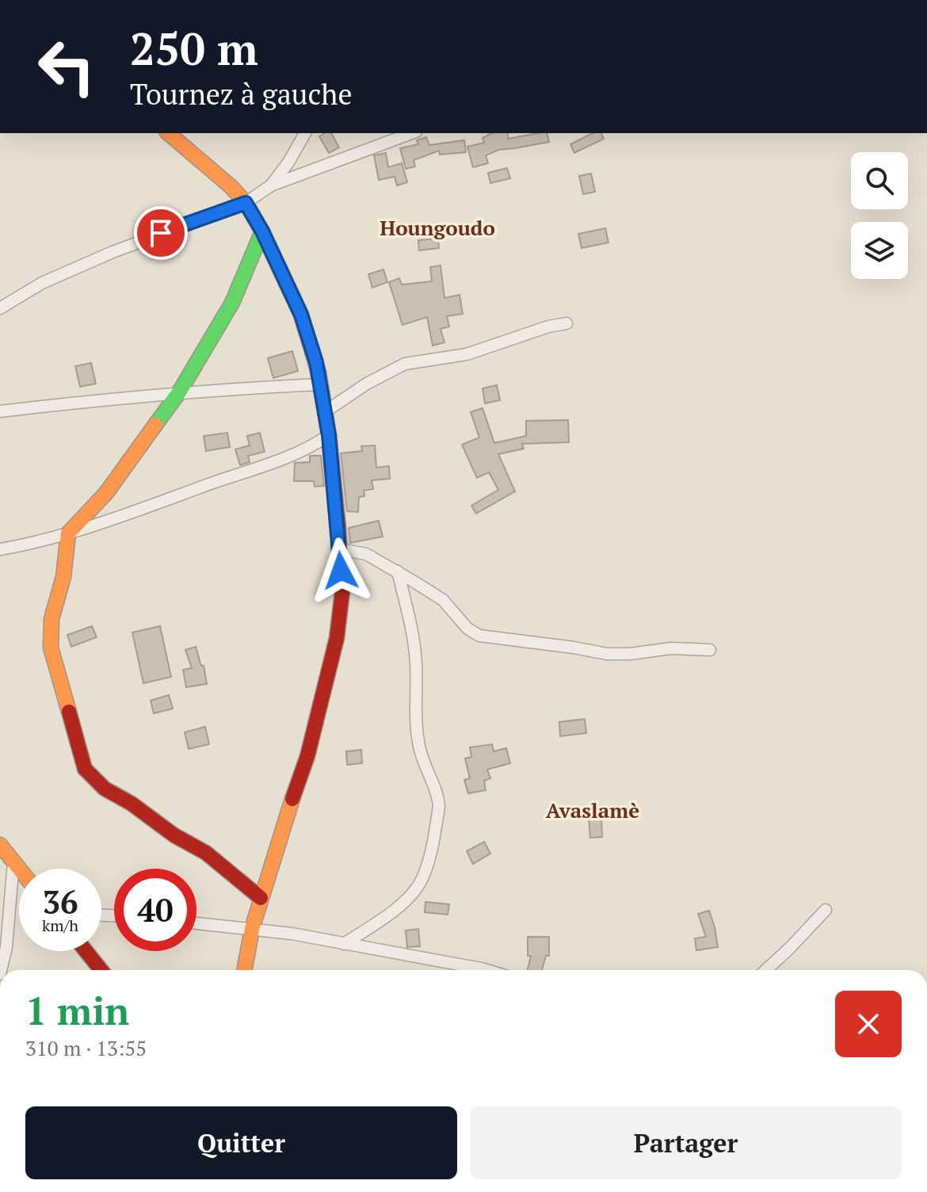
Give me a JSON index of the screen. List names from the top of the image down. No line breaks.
{"districts":["Houngoudo","Avaslamè"],"page":{"turn":["250 m","Tournez à gauche"],"speed":"36 km/h","limit":"40","heading":["1 min","310 m · 13:55"],"buttons":["Quitter","Partager"]}}
